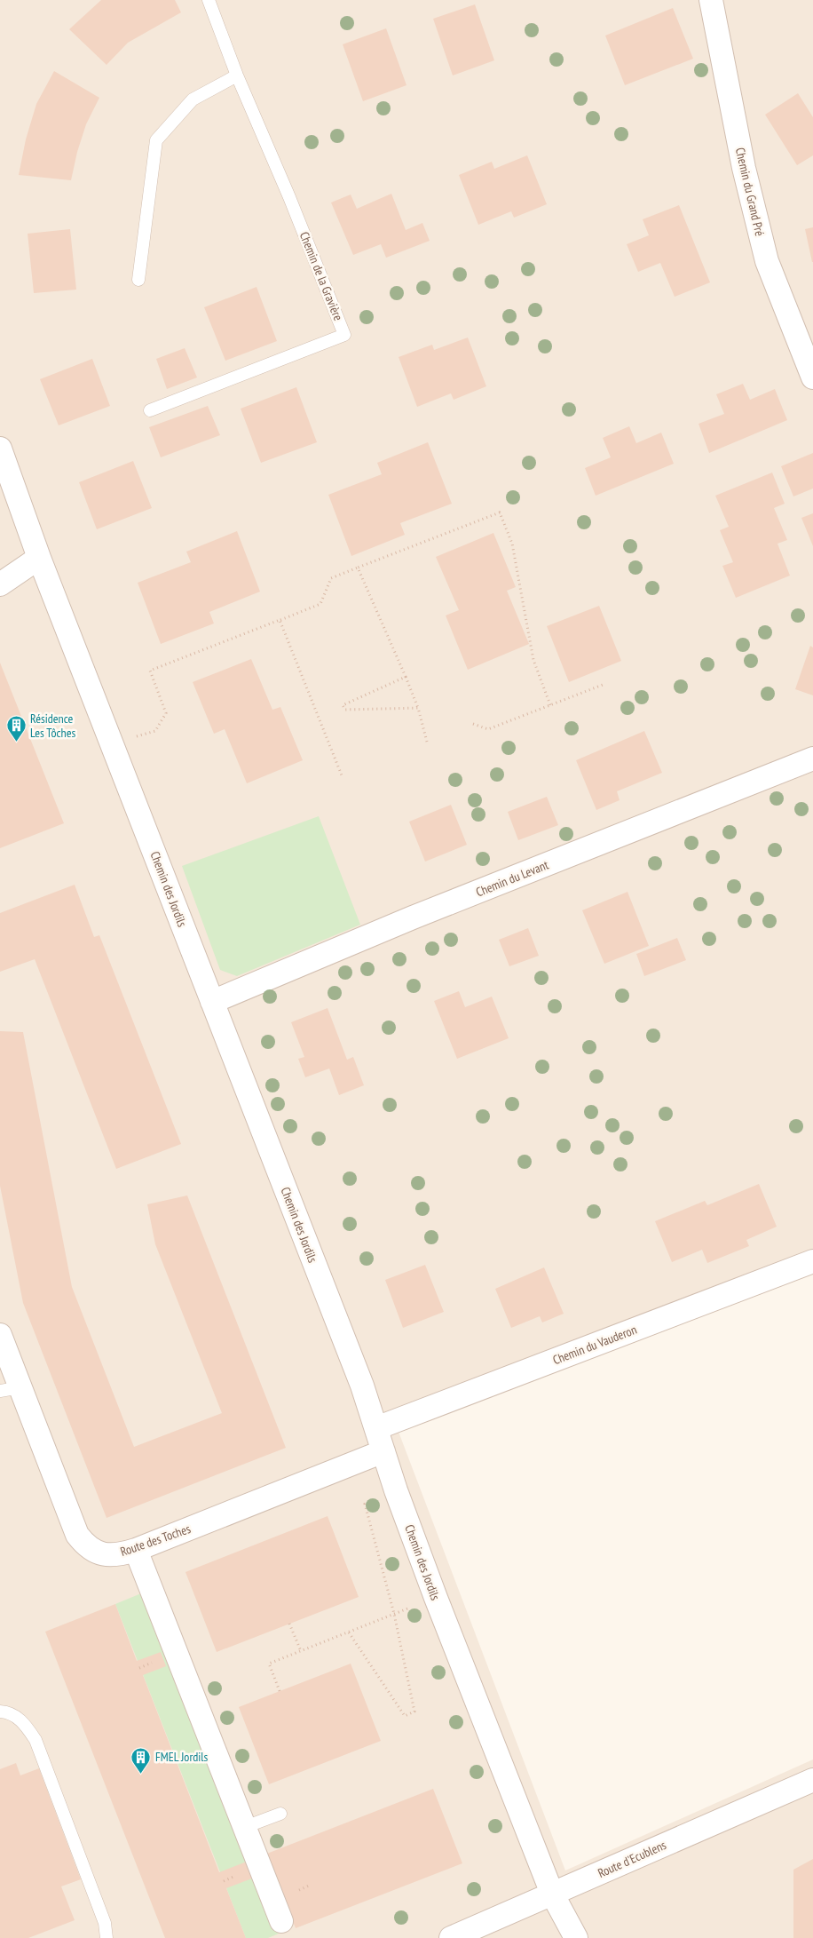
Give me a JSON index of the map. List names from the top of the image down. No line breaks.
{"streets":{"street":["Chemin du Grand Pré","Chemin du Levant","Chemin des Jordils","Chemin du Vauderon","Route des Toches","Route d'Ecublens"],"lane":["Chemin de la Gravière"]},"crossings":[["Chemin du Levant","Chemin des Jordils"],["Chemin des Jordils","Chemin du Vauderon"],["Chemin des Jordils","Route des Toches"],["Chemin des Jordils","Route d'Ecublens"]],"places":{"building":["Résidence Les Tôches","FMEL Jordils"]}}
